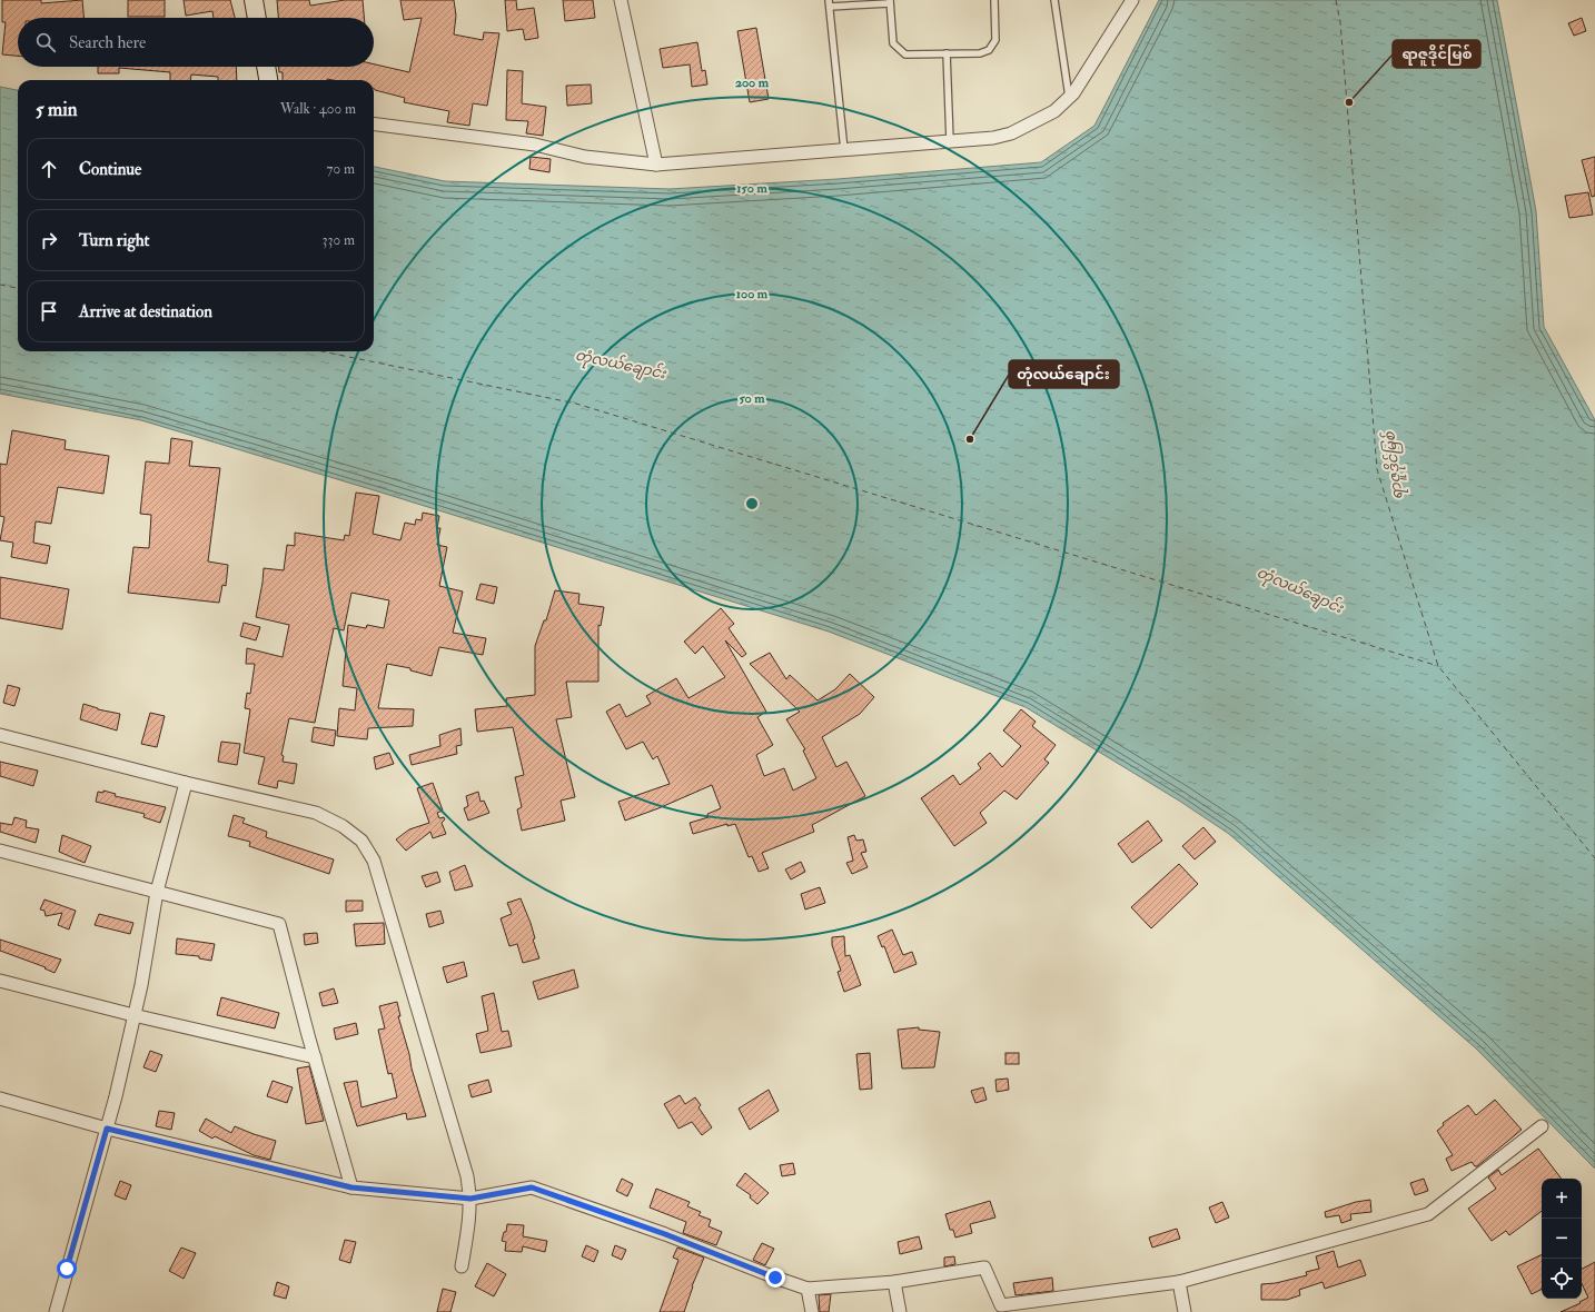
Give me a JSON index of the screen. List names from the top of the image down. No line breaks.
{"water":["တုံလယ်ချောင်း","ရာဇူဒိုင်မြစ်"],"places":["ရာဇူဒိုင်မြစ်","တုံလယ်ချောင်း"],"page":{"search":"Search here","heading":["5 min","Walk · 400 m"],"list":[["Continue","70 m"],["Turn right","330 m"],"Arrive at destination"],"map_buttons":["+","−"]},"rings":["200 m","150 m","100 m","50 m"]}
